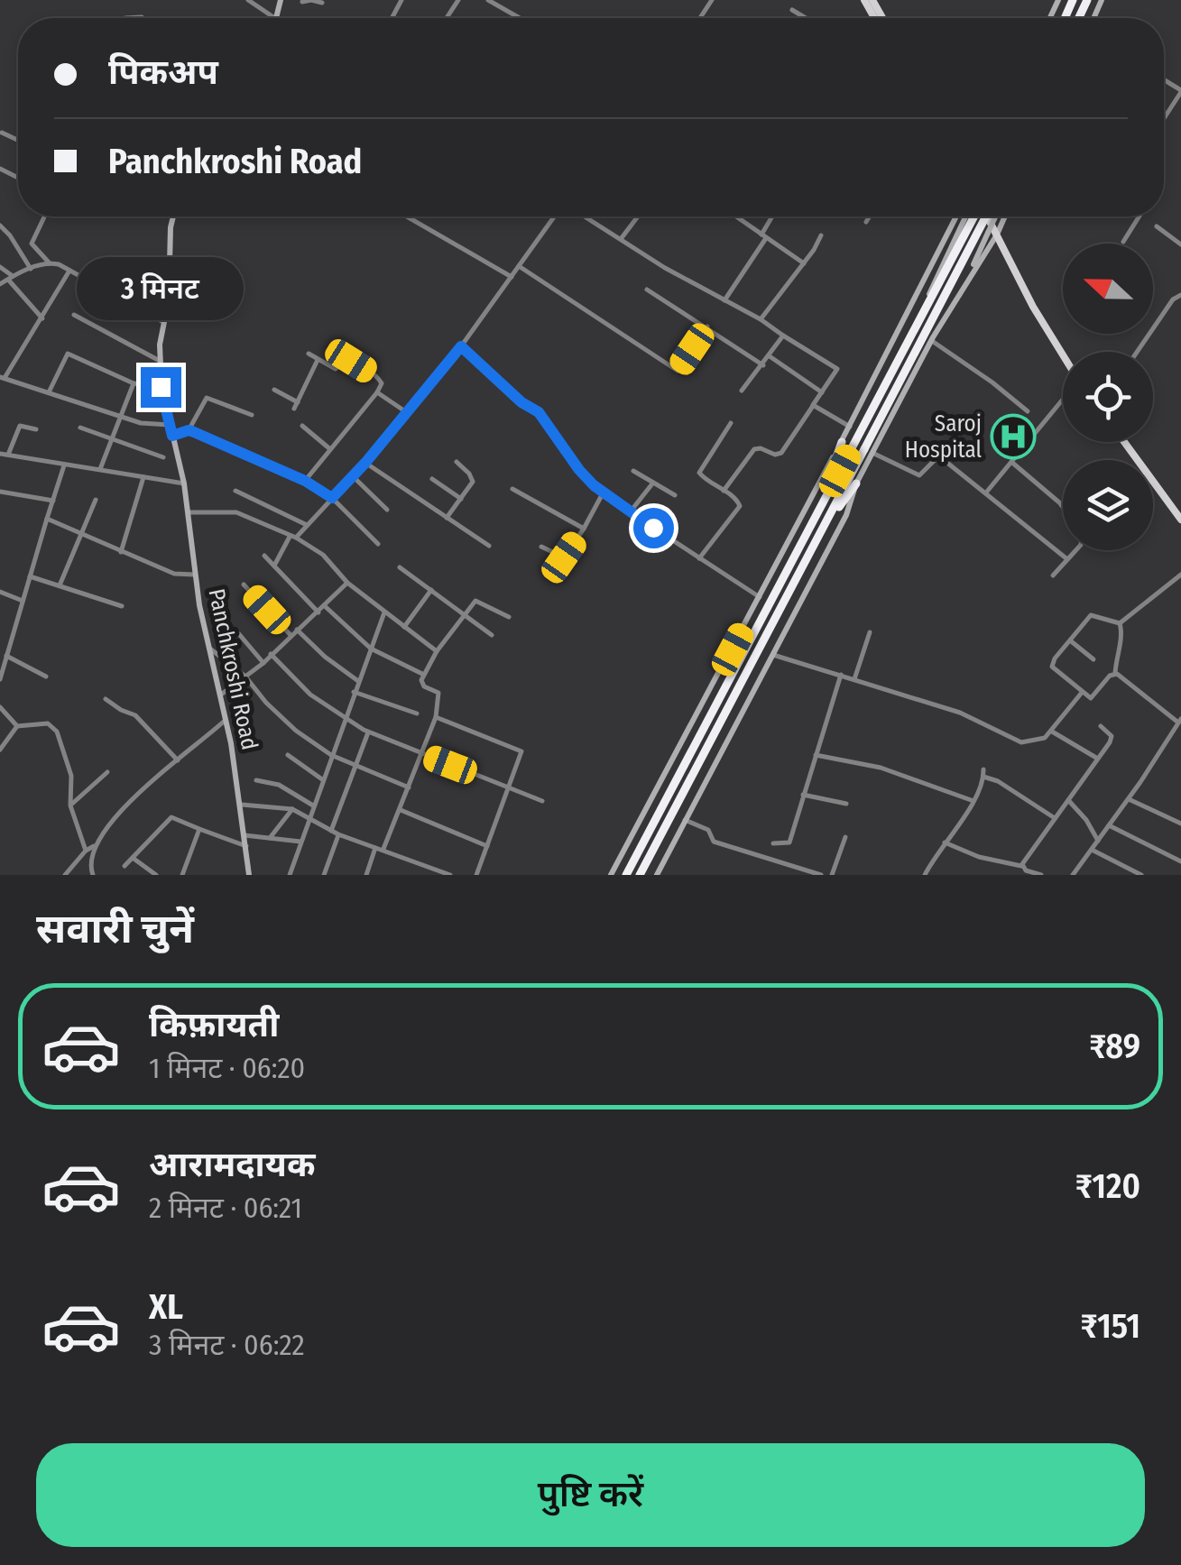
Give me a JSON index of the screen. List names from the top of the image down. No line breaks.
{"streets":{"street":["Panchkroshi Road"]},"places":{"hospital":["Saroj Hospital"]},"north":"left","page":{"banner":["पिकअप","Panchkroshi Road"],"bubble":"3 मिनट","heading":"सवारी चुनें","list":[{"name":"किफ़ायती","note":"1 मिनट · 06:20","value":"₹89"},{"name":"आरामदायक","note":"2 मिनट · 06:21","value":"₹120"},{"name":"XL","note":"3 मिनट · 06:22","value":"₹151"}],"buttons":"पुष्टि करें"}}
